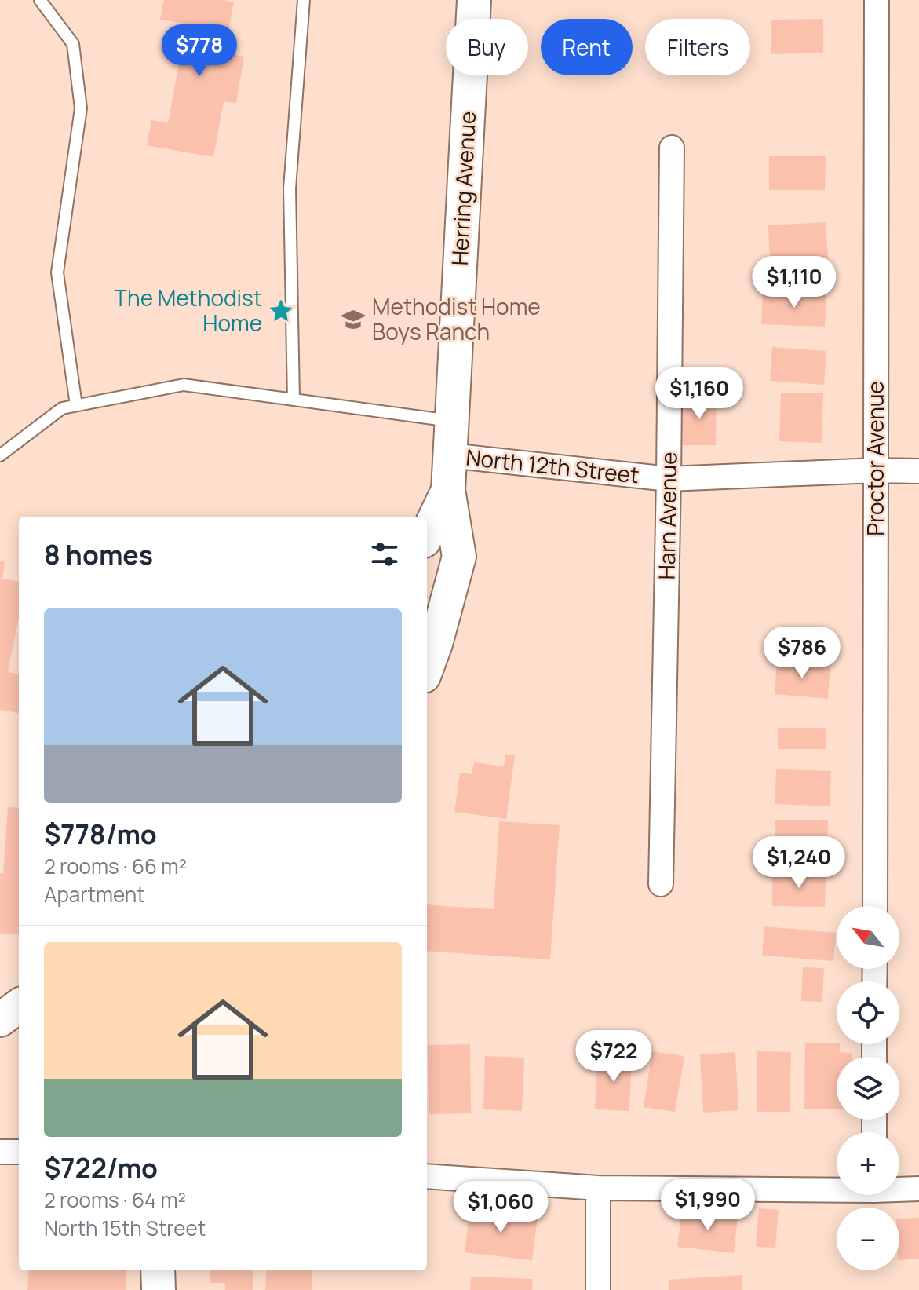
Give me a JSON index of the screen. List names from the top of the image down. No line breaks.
{"streets":{"main road":["Herring Avenue"],"street":["Proctor Avenue","North 12th Street","Harn Avenue"]},"crossings":[["Herring Avenue","North 12th Street"],["Proctor Avenue","North 12th Street"],["North 12th Street","Harn Avenue"]],"places":{"place":["The Methodist Home"],"school or university":["Methodist Home Boys Ranch"]},"north":"top left","page":{"chip":["Buy","Rent","Filters"],"price":["$778","$1,110","$1,160","$786","$1,240","$722","$1,990","$1,060"],"heading":"8 homes","list":[{"name":"$778/mo","note":"2 rooms · 66 m² · Apartment"},{"name":"$722/mo","note":"2 rooms · 64 m² · North 15th Street"}],"map_buttons":["+","−"]}}
